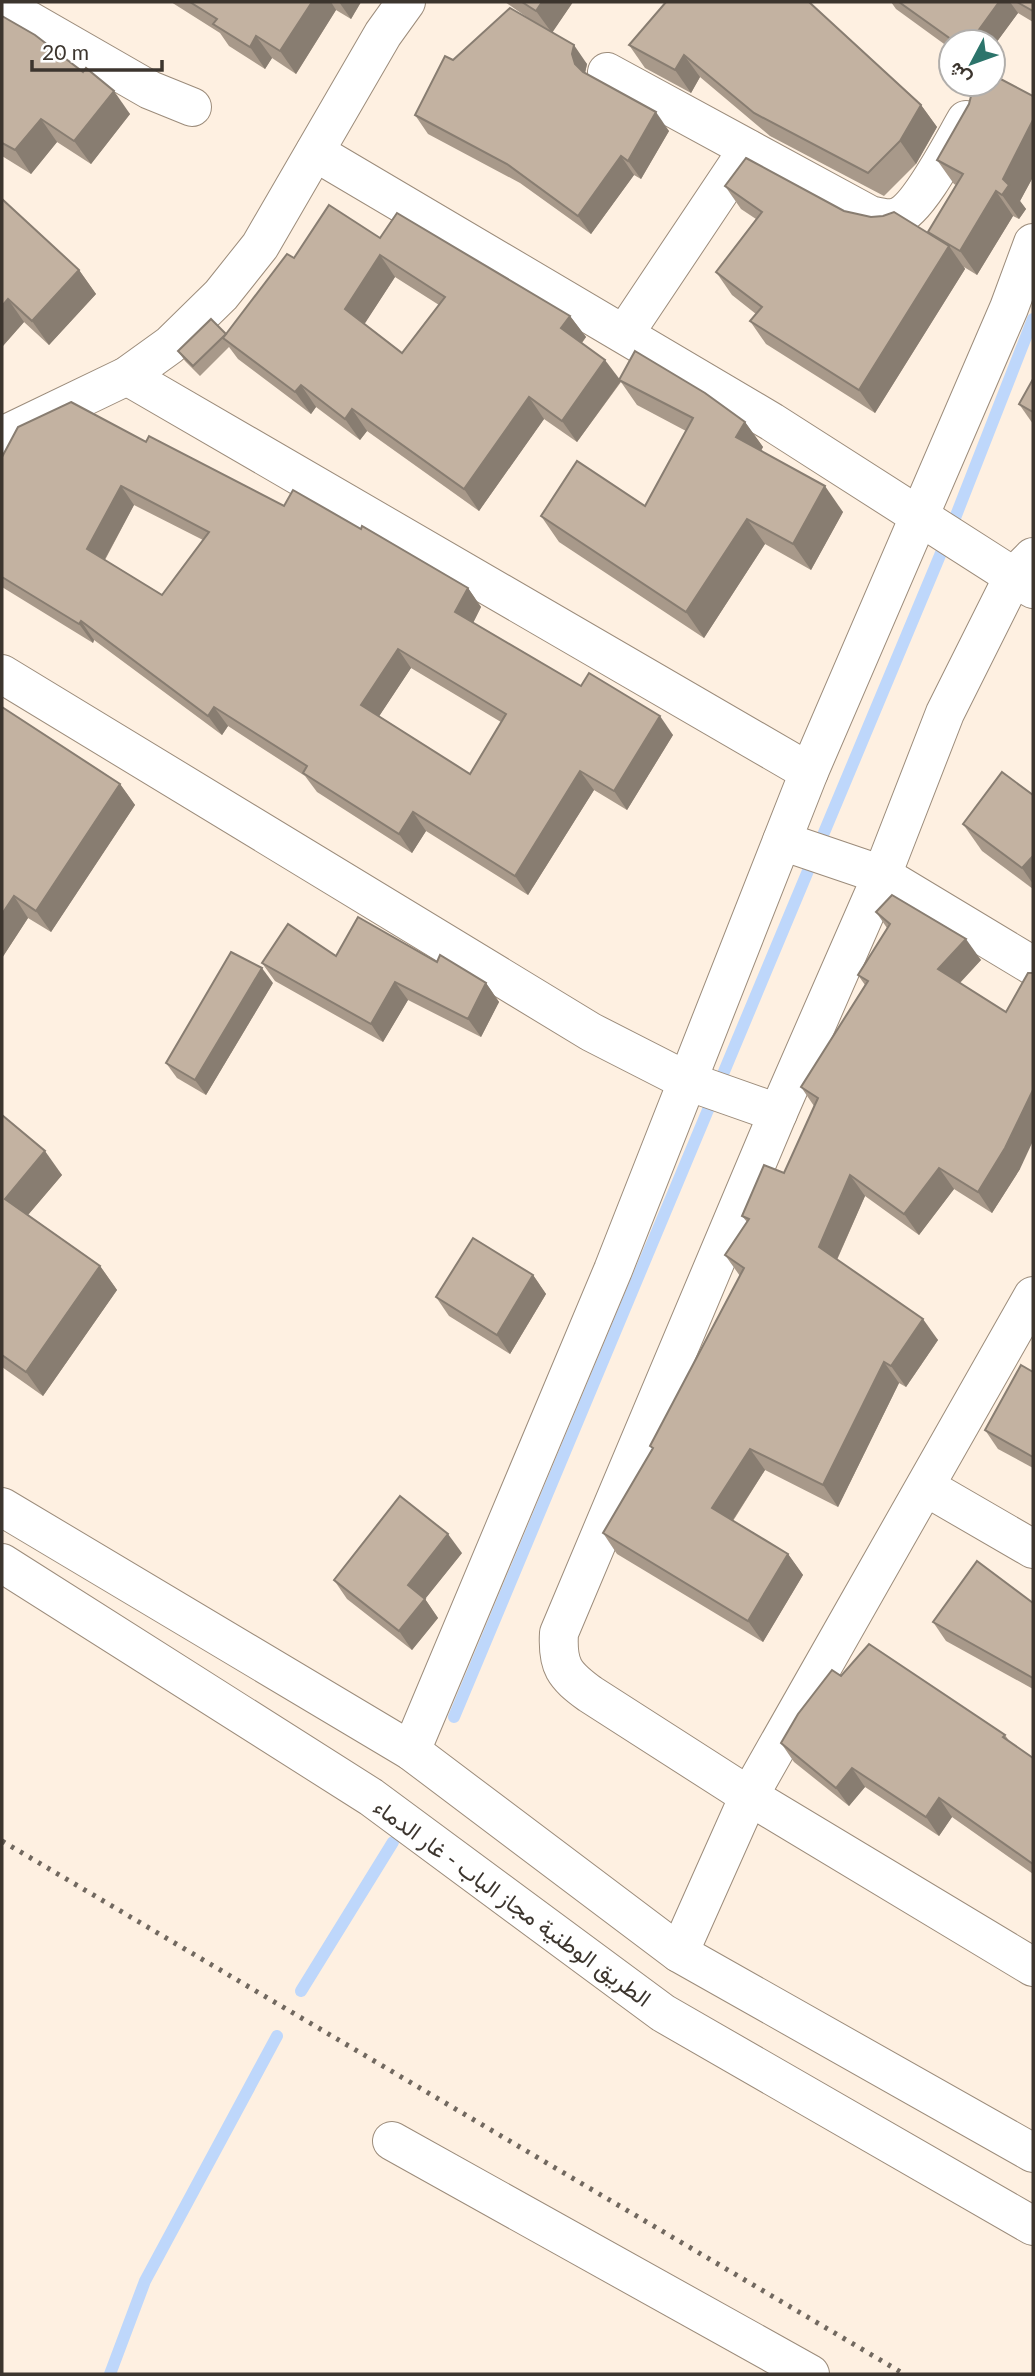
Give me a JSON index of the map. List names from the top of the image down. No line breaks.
{"streets":{"street":["الطريق الوطنية مجاز الباب - غار الدماء"]},"scale_bar":"20 m","north":"bottom left"}
